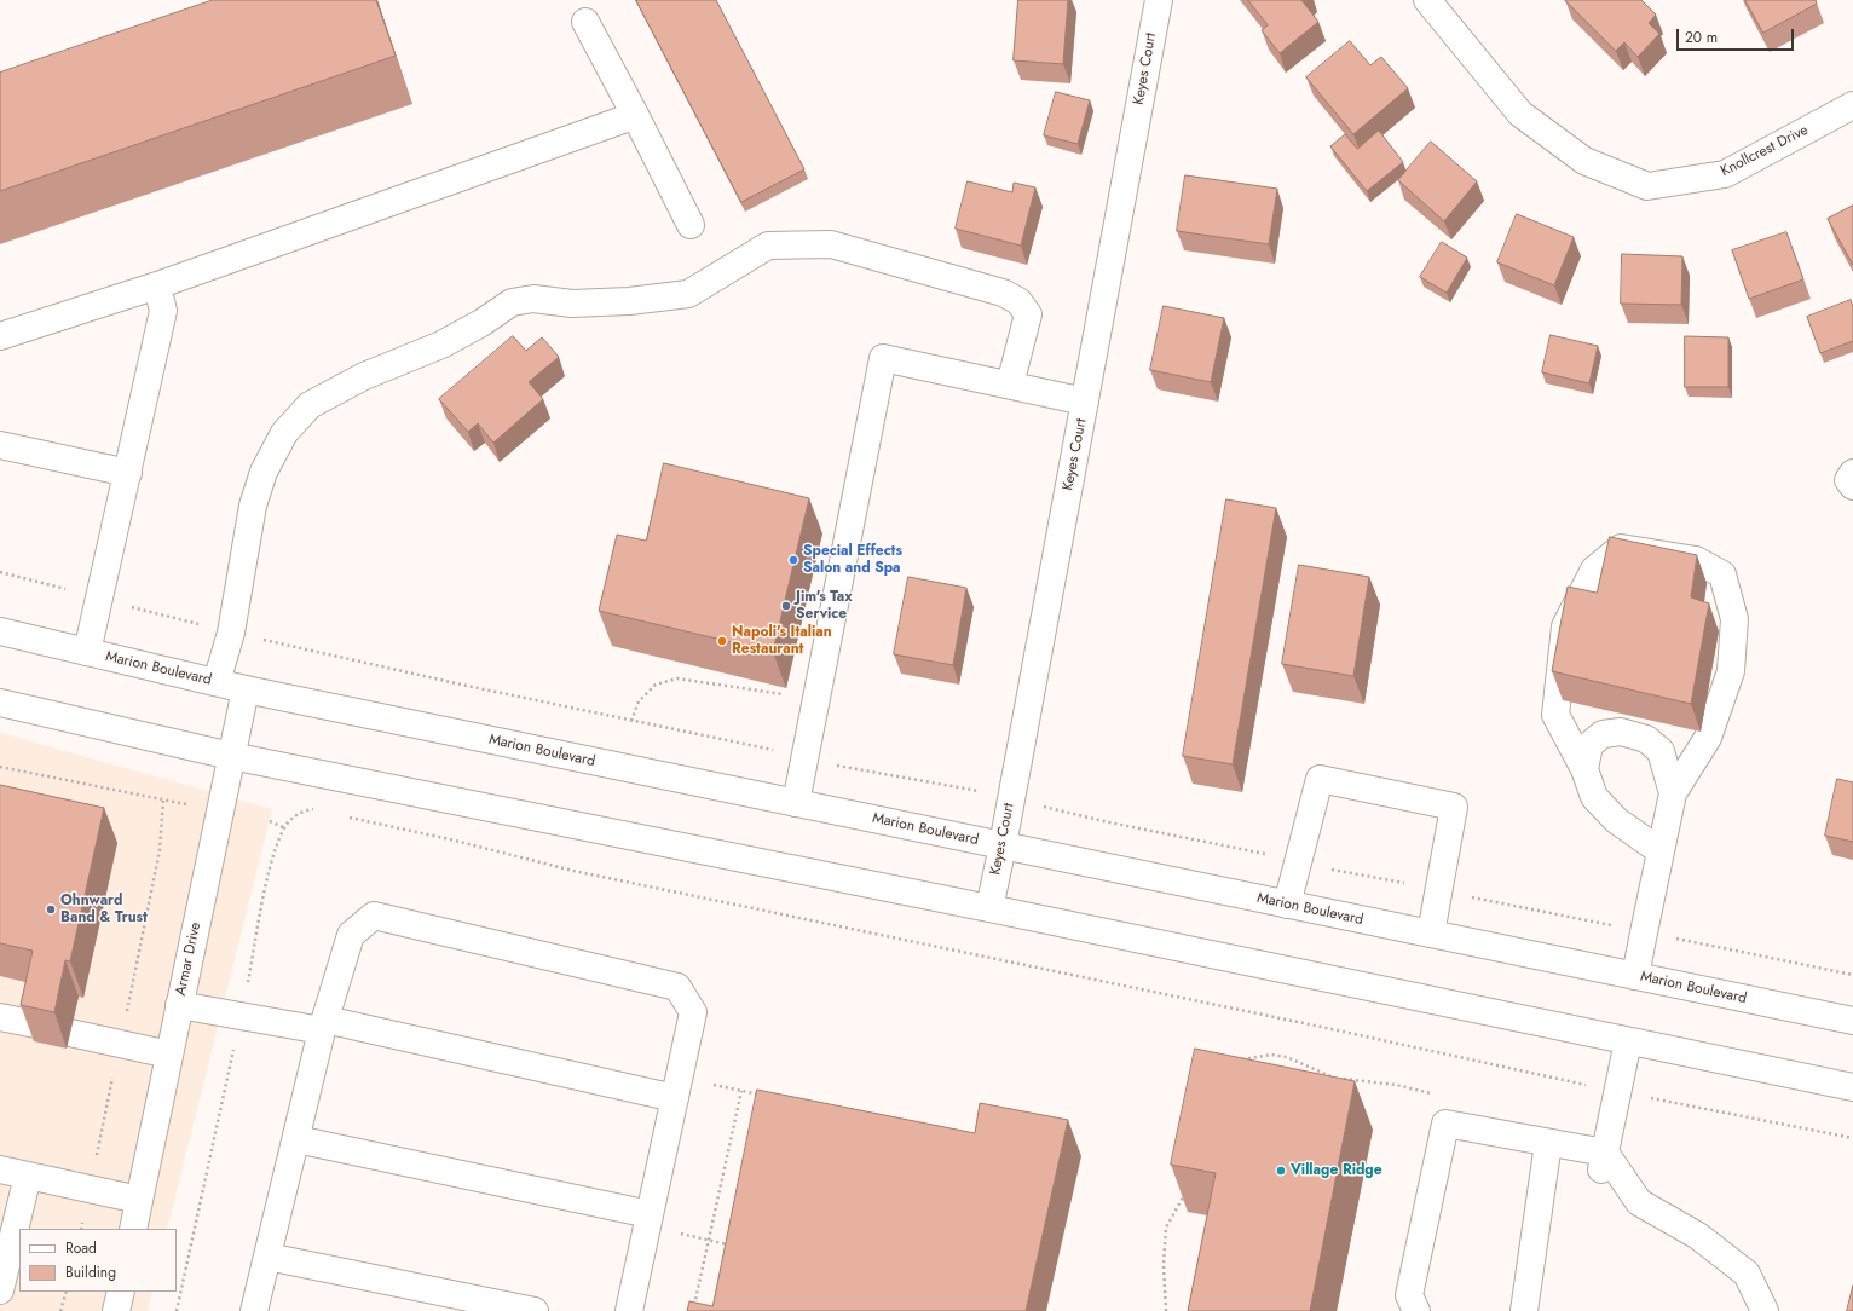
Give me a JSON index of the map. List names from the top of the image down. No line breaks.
{"streets":{"main road":["Keyes Court","Knollcrest Drive","Marion Boulevard","Armar Drive"]},"crossings":[["Keyes Court","Marion Boulevard"],["Marion Boulevard","Armar Drive"]],"places":["Special Effects Salon and Spa","Jim's Tax Service","Napoli's Italian Restaurant","Ohnward Band & Trust","Village Ridge"],"legend":["Road","Building"],"scale_bar":"20 m"}
